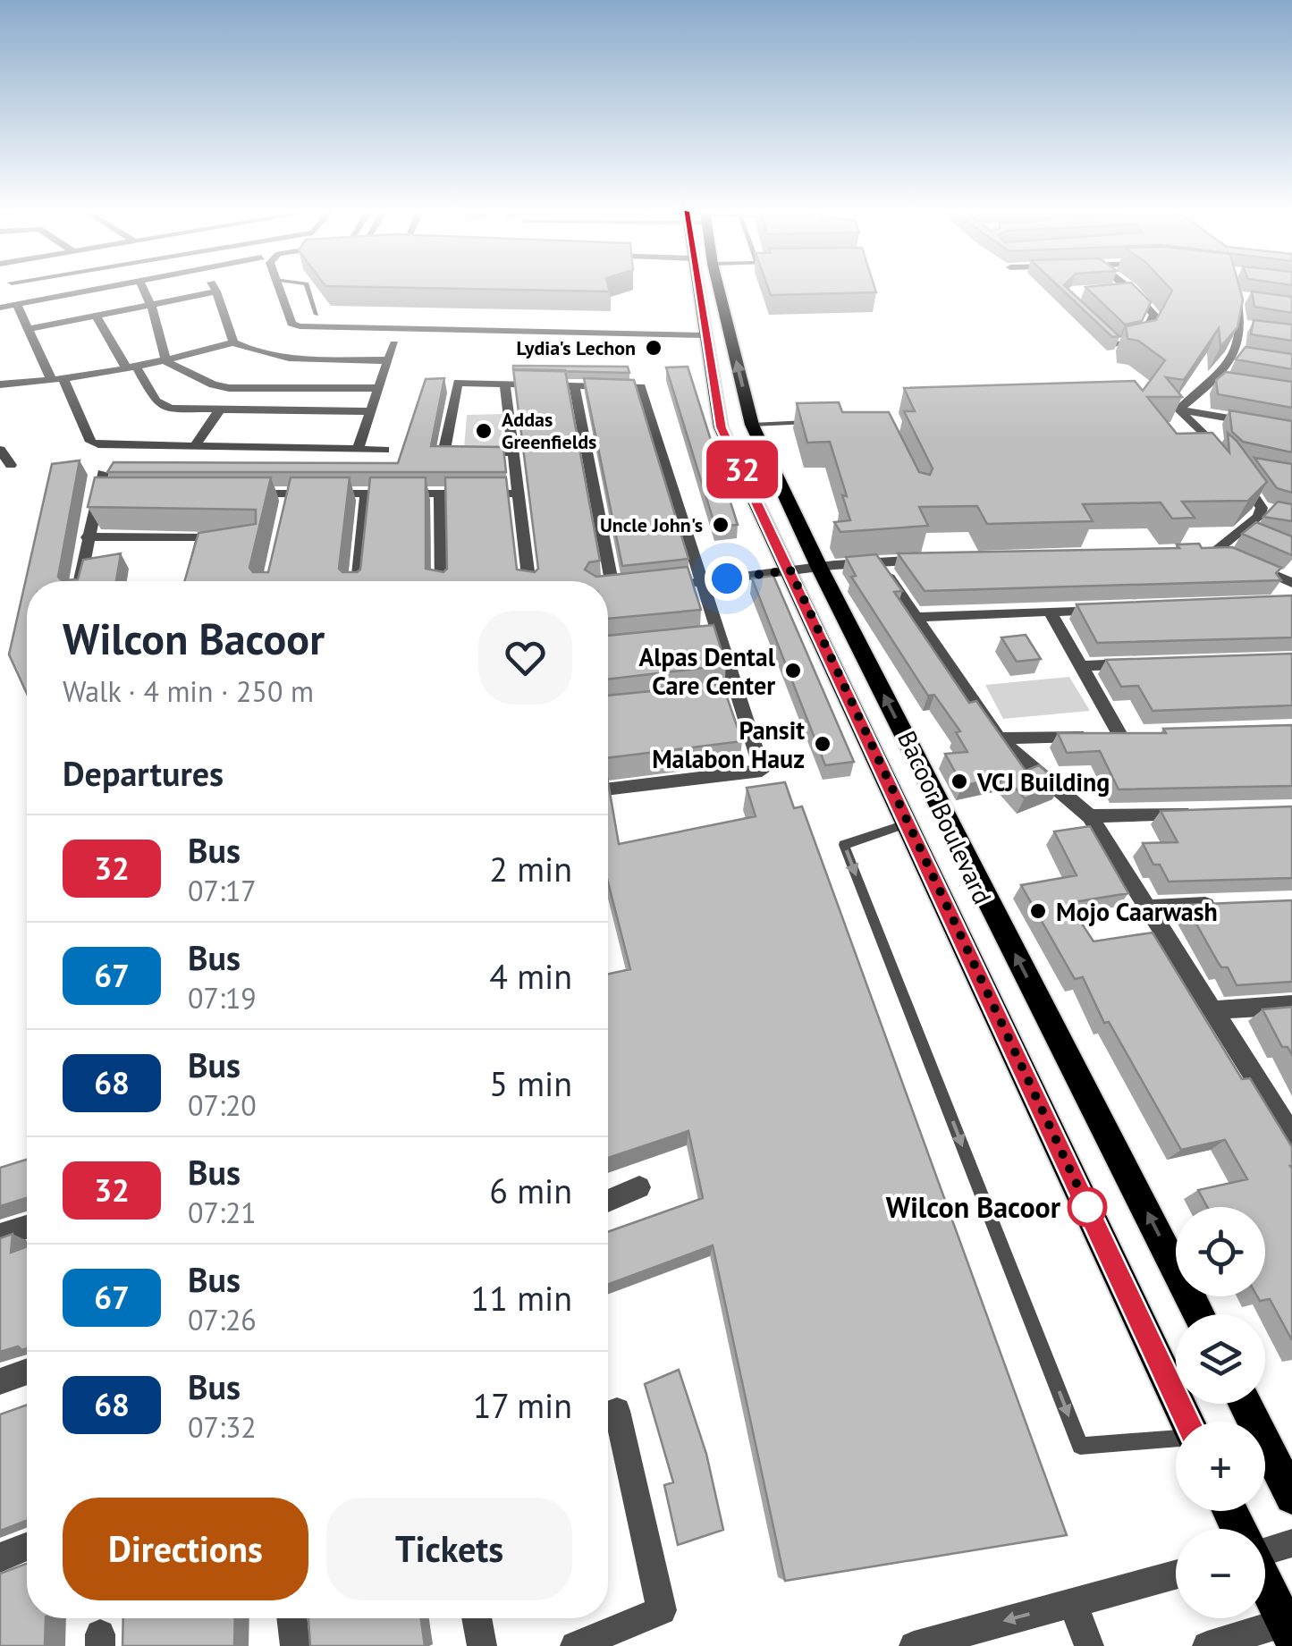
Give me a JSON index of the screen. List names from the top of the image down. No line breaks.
{"streets":{"main road":["Bacoor Boulevard"]},"places":["Lydia's Lechon","Addas Greenfields","Uncle John's","Alpas Dental Care Center","Pansit Malabon Hauz","VCJ Building","Mojo Caarwash","Wilcon Bacoor"],"lines":["bus line 32"],"page":{"on_map":"32","heading":[["Wilcon Bacoor","Walk · 4 min · 250 m"],"Departures"],"list":[{"mark":"32","name":"Bus","note":"07:17","value":"2 min"},{"mark":"67","name":"Bus","note":"07:19","value":"4 min"},{"mark":"68","name":"Bus","note":"07:20","value":"5 min"},{"mark":"32","name":"Bus","note":"07:21","value":"6 min"},{"mark":"67","name":"Bus","note":"07:26","value":"11 min"},{"mark":"68","name":"Bus","note":"07:32","value":"17 min"}],"map_buttons":["+","−"],"buttons":["Directions","Tickets"]}}
